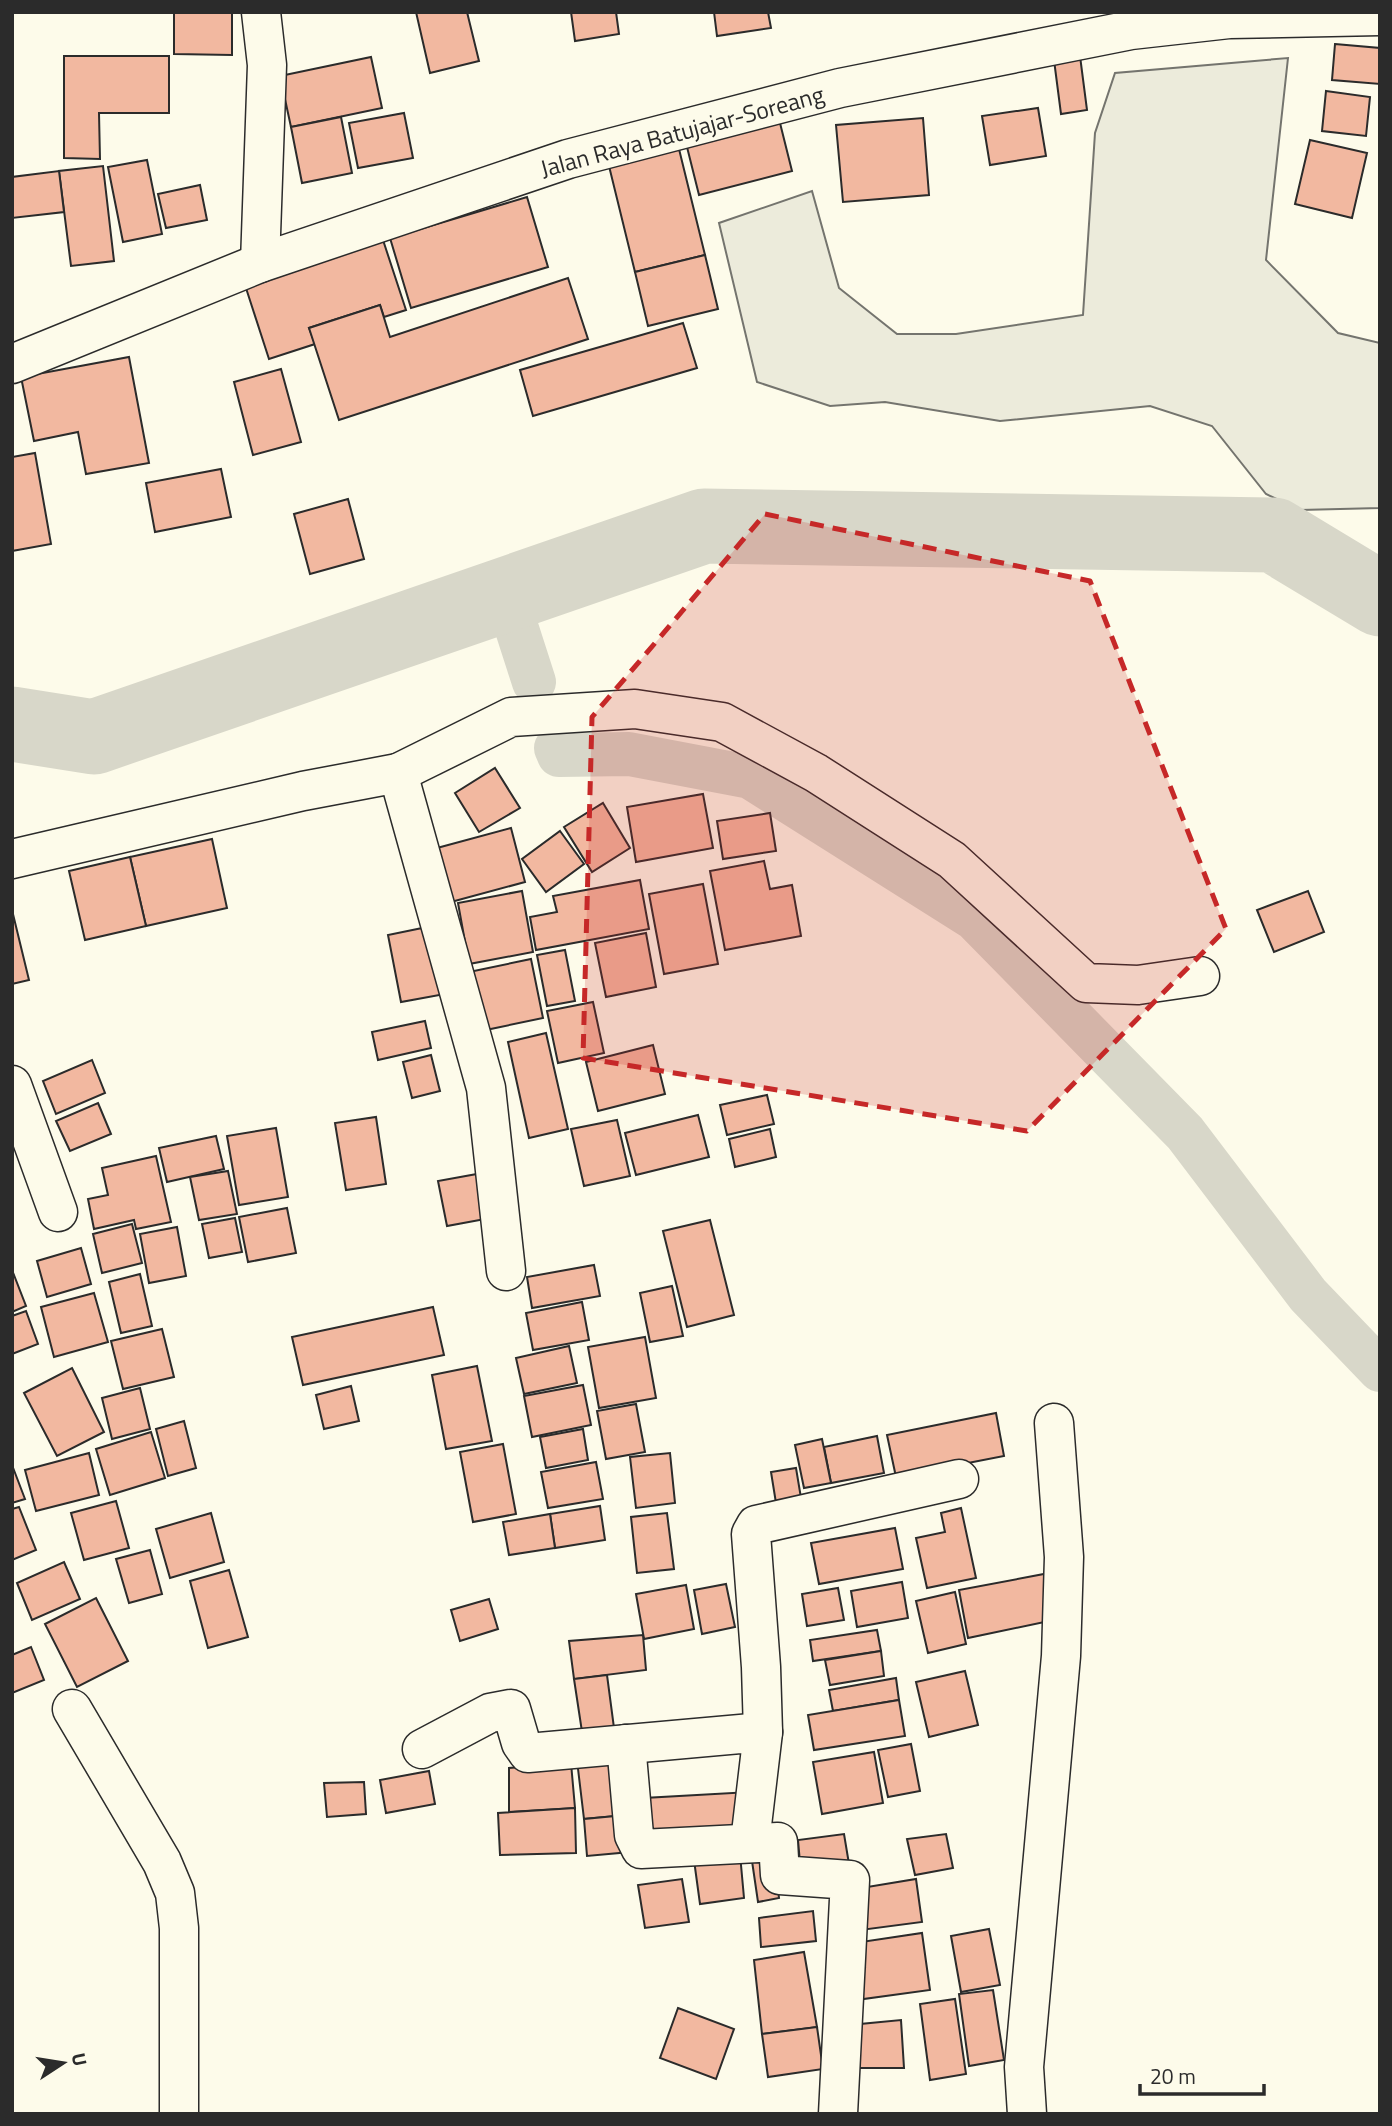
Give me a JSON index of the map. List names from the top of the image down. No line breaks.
{"streets":{"main road":["Jalan Raya Batujajar-Soreang"]},"scale_bar":"20 m","north":"right"}
